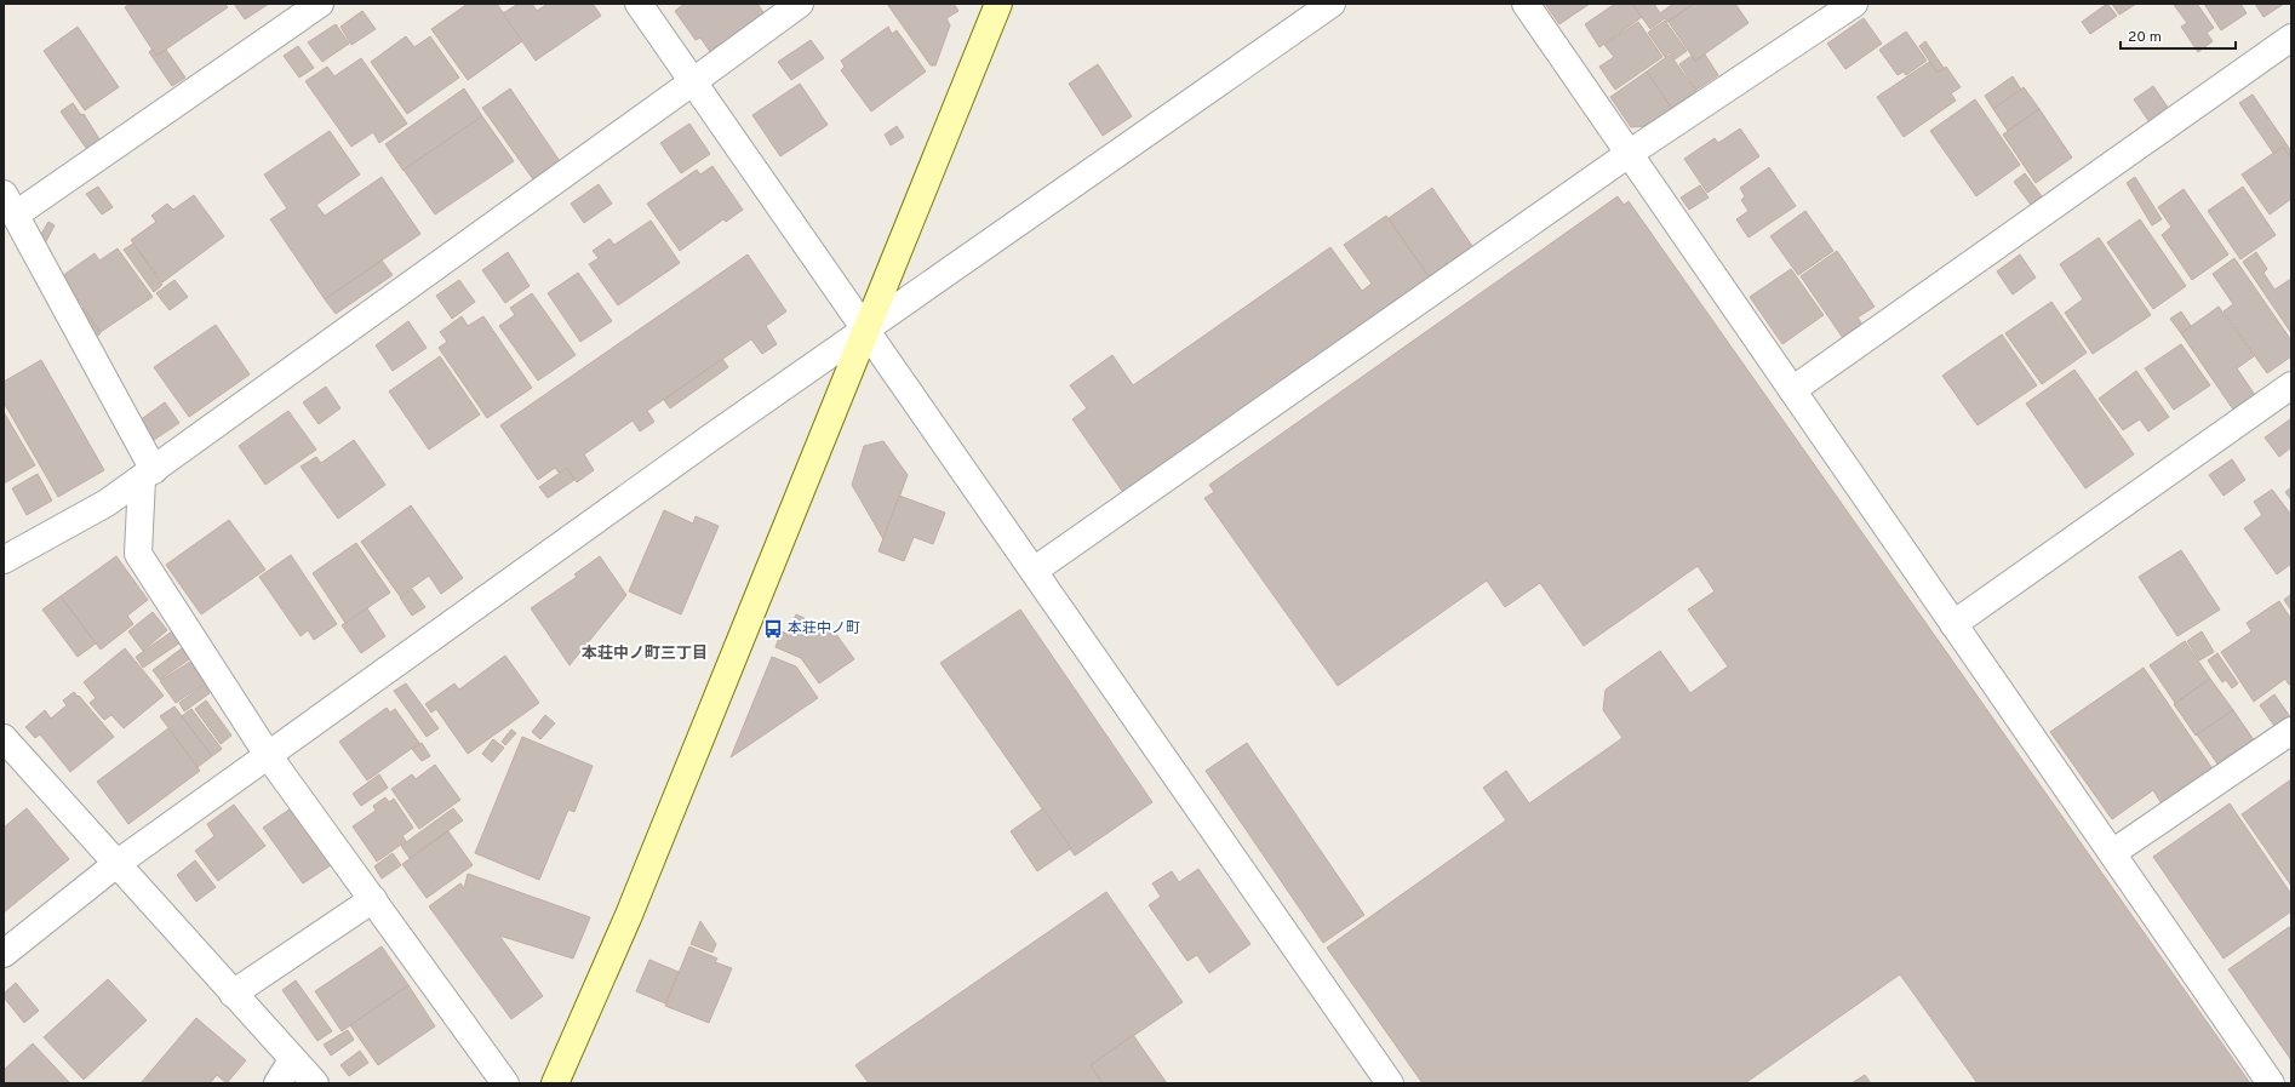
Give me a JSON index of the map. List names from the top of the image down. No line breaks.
{"districts":["本荘中ノ町三丁目"],"places":{"bus stop":["本荘中ノ町"]},"scale_bar":"20 m"}
